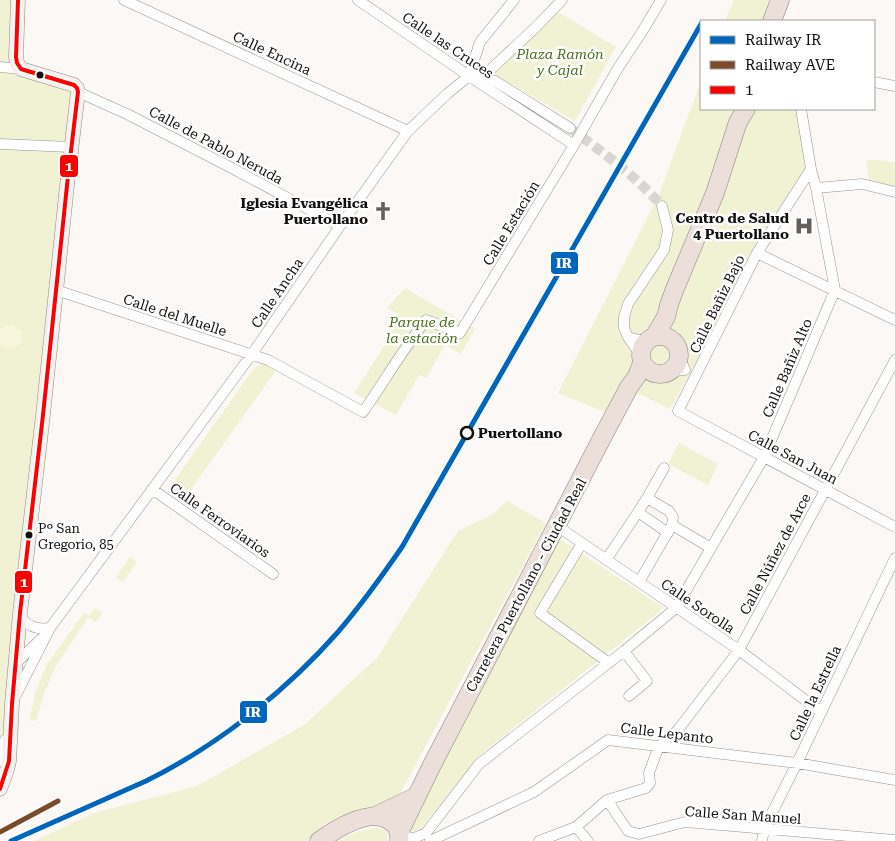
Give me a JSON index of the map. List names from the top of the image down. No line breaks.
{"streets":{"highway":["Carretera Puertollano - Ciudad Real"],"street":["Calle las Cruces","Calle Encina","Calle de Pablo Neruda","Calle Estación","Calle Ancha","Calle Bañiz Bajo","Calle del Muelle","Calle Bañiz Alto","Calle San Juan","Calle Ferroviarios","Calle Núñez de Arce","Calle Sorolla","Calle la Estrella","Calle Lepanto","Calle San Manuel"]},"crossings":[["Calle las Cruces","Calle Estación"],["Calle las Cruces","Calle Ancha"],["Calle Encina","Calle Ancha"],["Calle de Pablo Neruda","Calle Ancha"],["Calle Estación","Calle del Muelle"],["Calle Ancha","Calle del Muelle"],["Calle Ancha","Calle Ferroviarios"],["Calle Bañiz Bajo","Calle San Juan"],["Calle Bañiz Alto","Calle San Juan"],["Calle Bañiz Alto","Calle Sorolla"],["Calle San Juan","Calle Núñez de Arce"],["Calle Núñez de Arce","Calle Sorolla"],["Calle Núñez de Arce","Calle Lepanto"],["Carretera Puertollano - Ciudad Real","Calle Sorolla"],["Calle Sorolla","Calle la Estrella"],["Calle la Estrella","Calle Lepanto"],["Calle la Estrella","Calle San Manuel"]],"parks":["Plaza Ramón y Cajal","Parque de la estación"],"places":{"church":["Iglesia Evangélica Puertollano"],"hospital":["Centro de Salud 4 Puertollano"],"other":["Puertollano","Pº San Gregorio, 85"]},"lines":["transit line 1","rail line IR","rail line AVE"],"legend":["Railway IR","Railway AVE","1"]}
